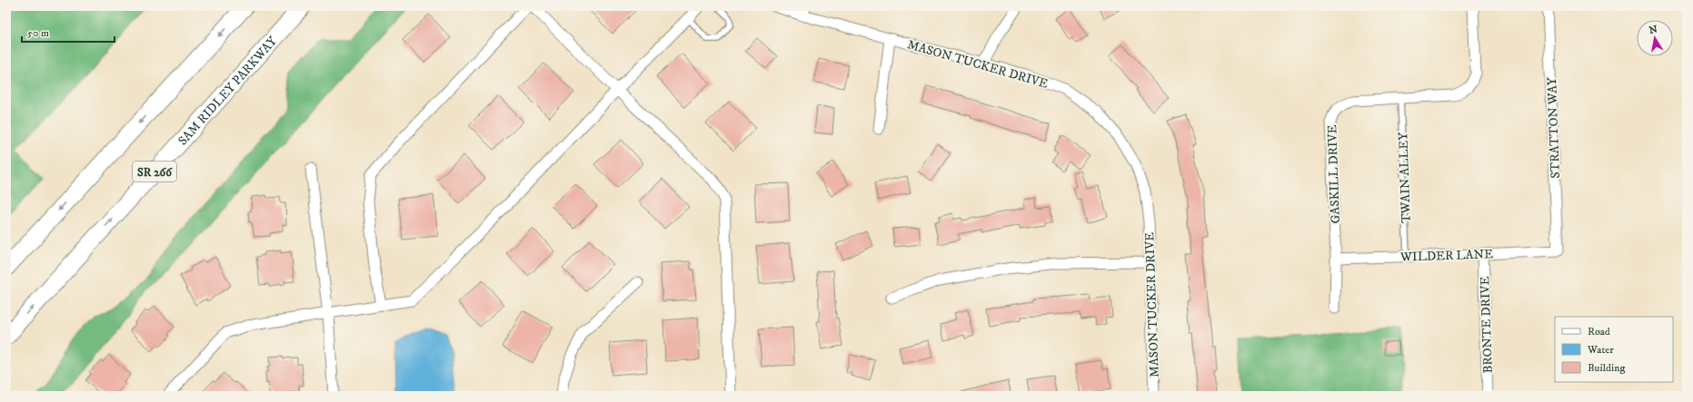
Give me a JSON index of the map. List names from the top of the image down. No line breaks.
{"streets":{"main road":["SAM RIDLEY PARKWAY","SR 266"],"street":["MASON TUCKER DRIVE","STRATTON WAY","GASKILL DRIVE","WILDER LANE","BRONTE DRIVE"],"lane":["TWAIN ALLEY"]},"crossings":[["STRATTON WAY","WILDER LANE"],["GASKILL DRIVE","TWAIN ALLEY"],["GASKILL DRIVE","WILDER LANE"],["TWAIN ALLEY","WILDER LANE"],["WILDER LANE","BRONTE DRIVE"]],"legend":["Road","Water","Building"],"scale_bar":"50 m","north":"top"}
